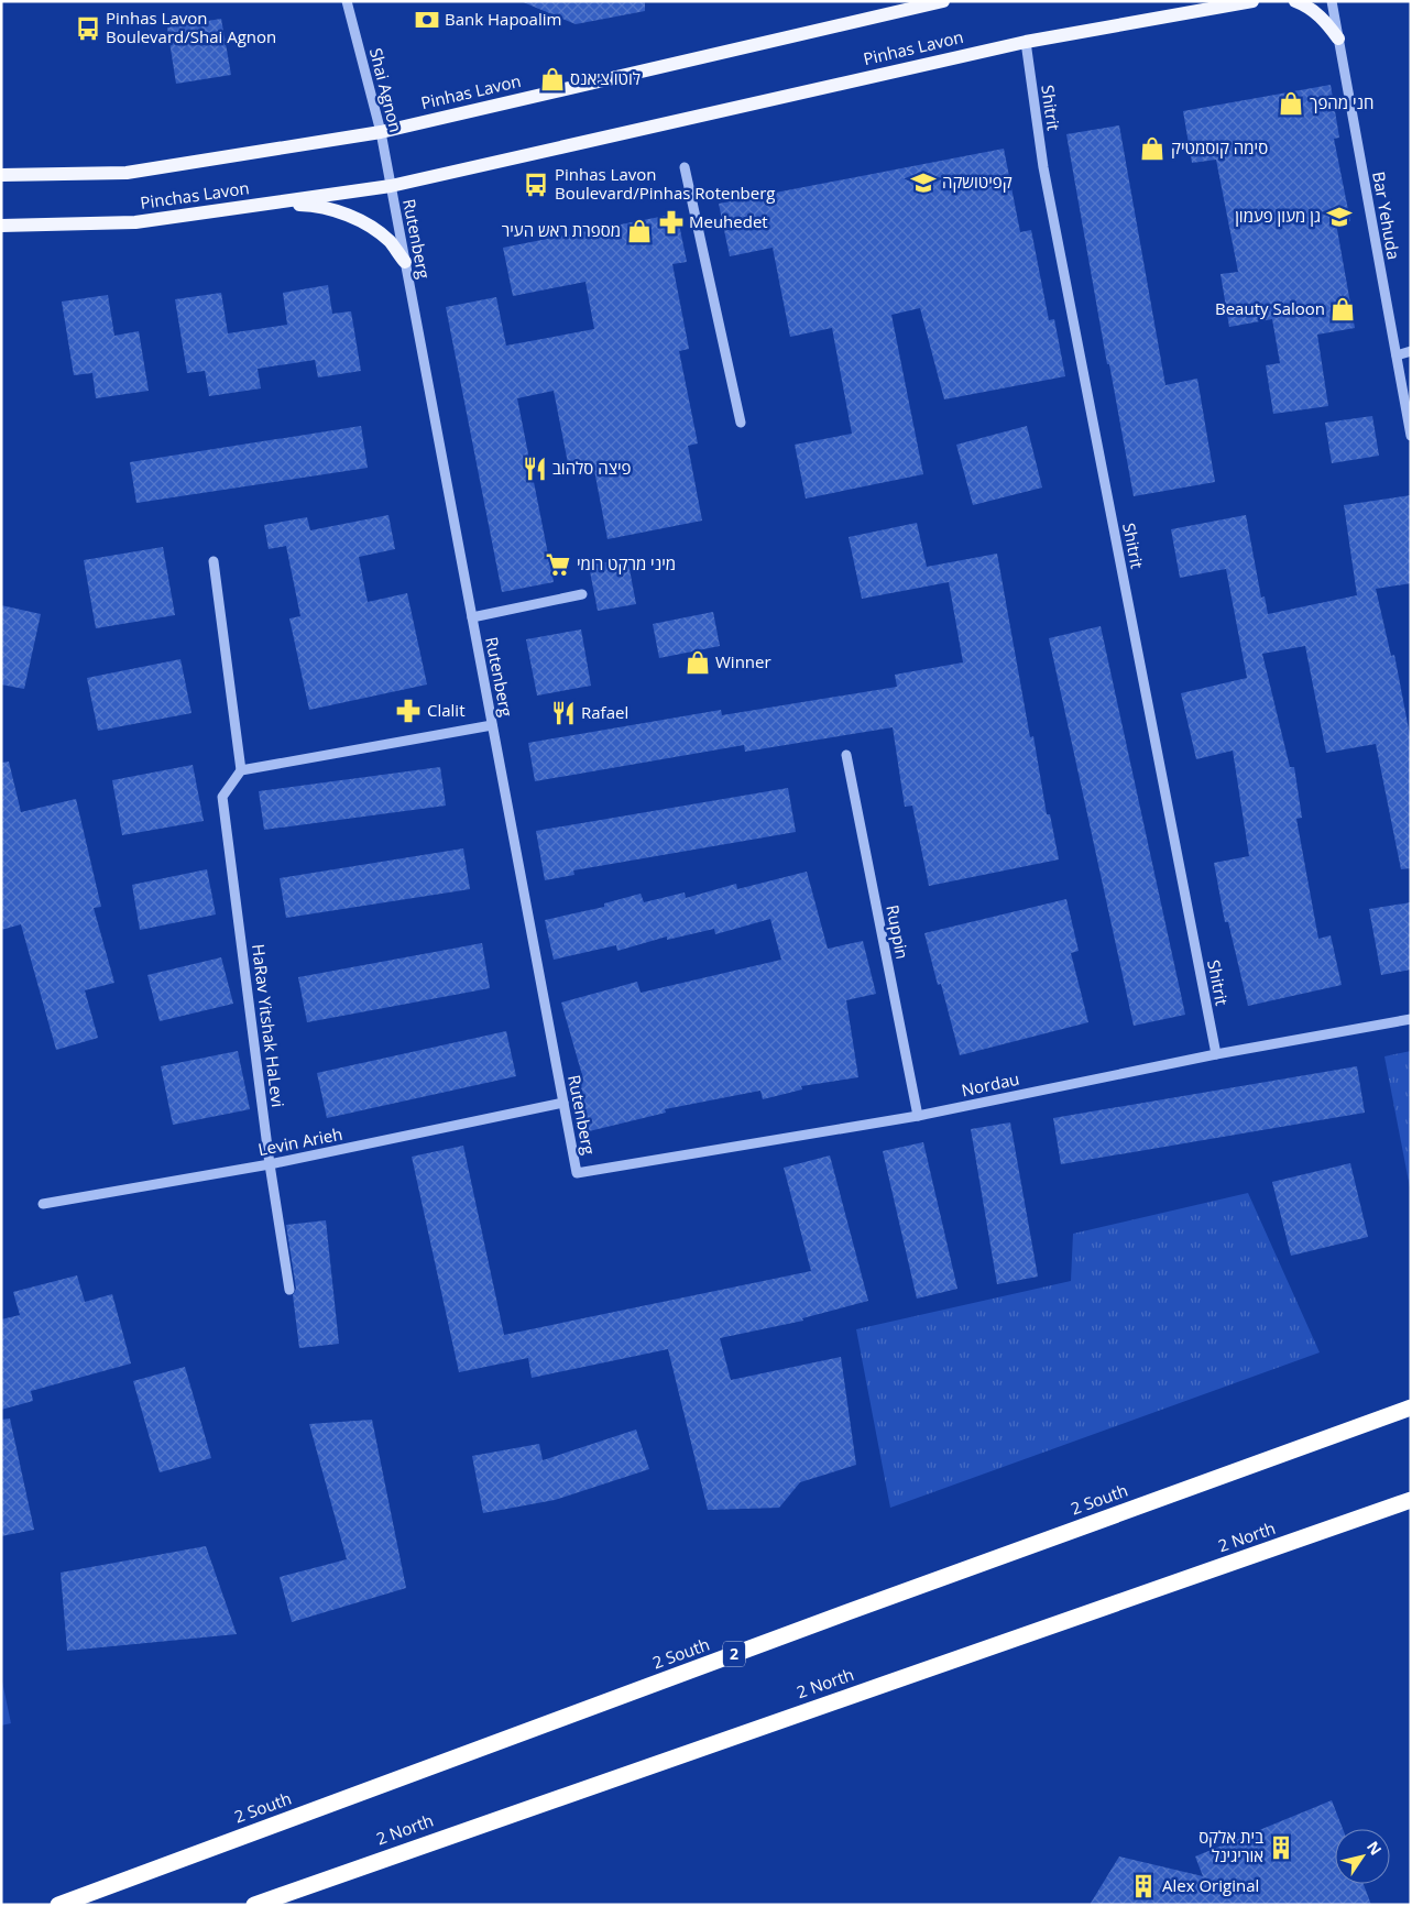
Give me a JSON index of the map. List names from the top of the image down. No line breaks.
{"streets":{"highway":["2 South","2 North","2"],"main road":["Pinhas Lavon","Pinchas Lavon"],"street":["Shai Agnon","Shitrit","Bar Yehuda","Rutenberg","Ruppin","HaRav Yitshak HaLevi","Nordau","Levin Arieh"]},"crossings":[["Pinhas Lavon","Shai Agnon"],["Pinhas Lavon","Shitrit"],["Pinhas Lavon","Pinchas Lavon"],["Pinhas Lavon","Rutenberg"],["Shai Agnon","Pinchas Lavon"],["Shai Agnon","Rutenberg"],["Shitrit","Nordau"],["Pinchas Lavon","Rutenberg"],["Rutenberg","Nordau"],["Rutenberg","Levin Arieh"],["Ruppin","Nordau"],["HaRav Yitshak HaLevi","Levin Arieh"]],"places":{"bank":["Bank Hapoalim"],"bus stop":["Pinhas Lavon Boulevard/Shai Agnon","Pinhas Lavon Boulevard/Pinhas Rotenberg"],"shop":["לוטו צ'אנס","חני מהפך","סימה קוסמטיק","מספרת ראש העיר","Beauty Saloon","Winner"],"school or university":["קפיטושקה","גן מעון פעמון"],"pharmacy":["Meuhedet","Clalit"],"restaurant":["פיצה סלהוב","Rafael"],"supermarket":["מיני מרקט רומי"],"building":["בית אלקס אוריגינל","Alex Original"]},"north":"top right"}
